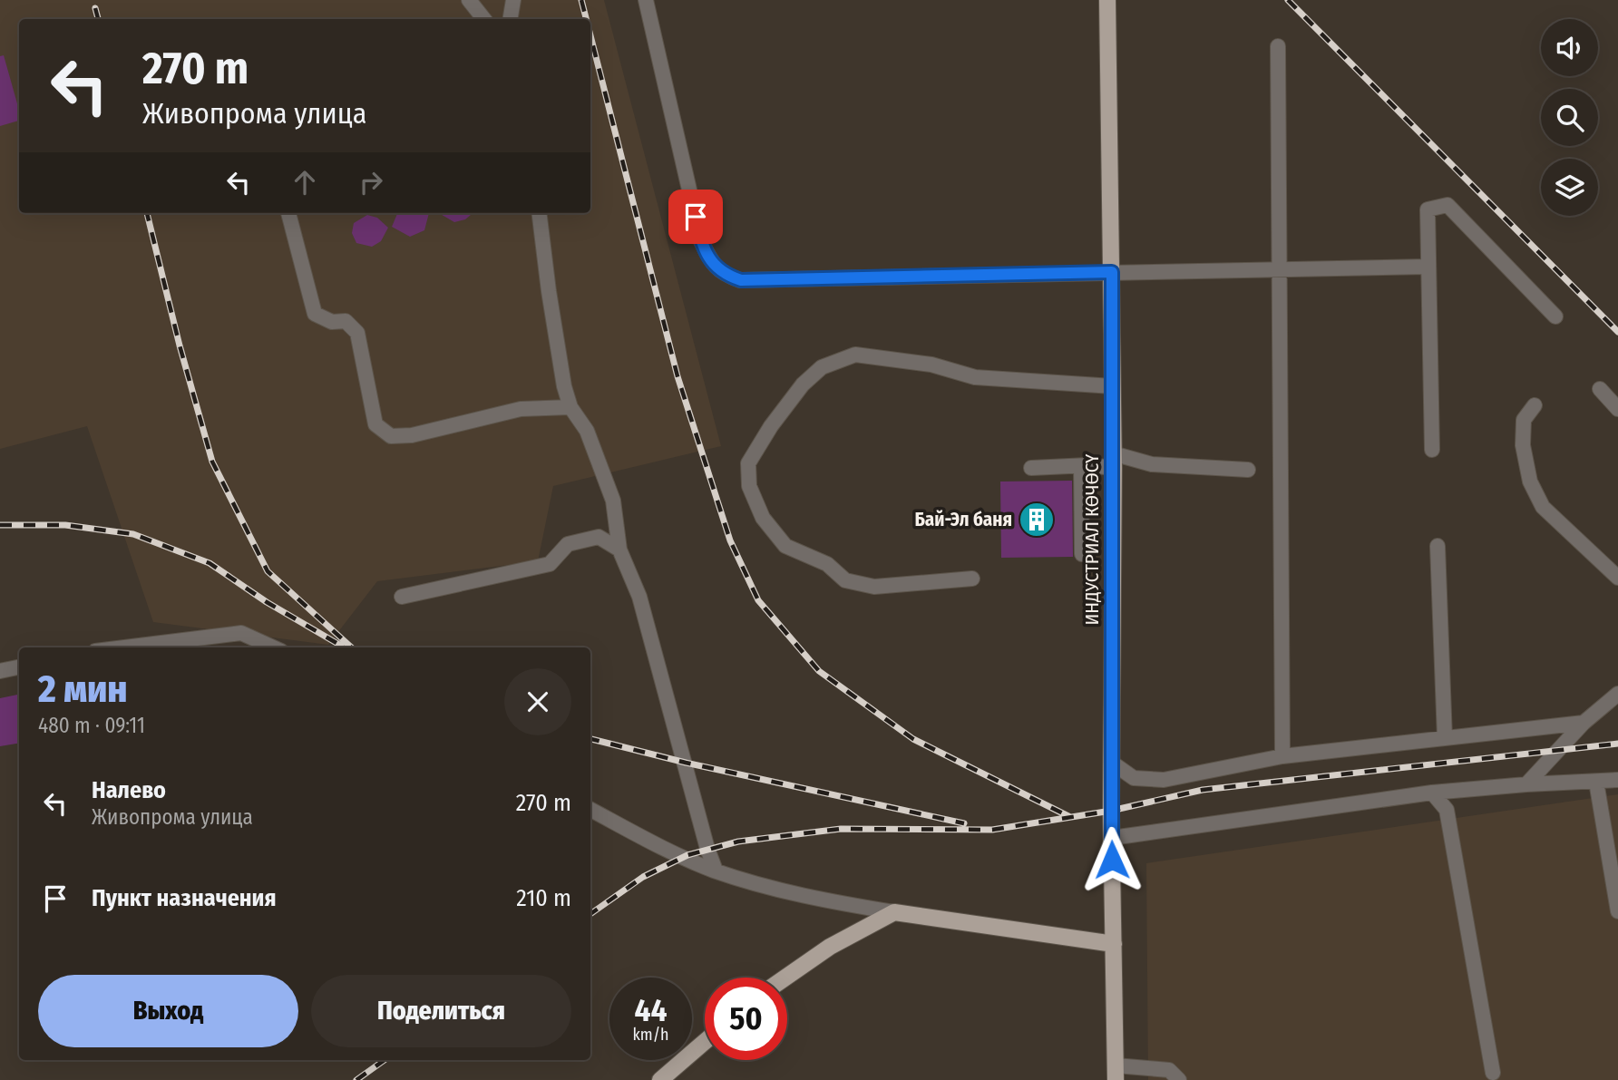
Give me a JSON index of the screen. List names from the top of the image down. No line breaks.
{"streets":{"main road":["ИНДУСТРИАЛ КӨЧӨСҮ"]},"places":{"building":["Бай-Эл баня"]},"page":{"turn":["270 m","Живопрома улица"],"heading":["2 мин","480 m · 09:11"],"list":[{"name":"Налево","note":"Живопрома улица","value":"270 m"},{"name":"Пункт назначения","value":"210 m"}],"buttons":["Выход","Поделиться"],"speed":"44 km/h","limit":"50"}}
